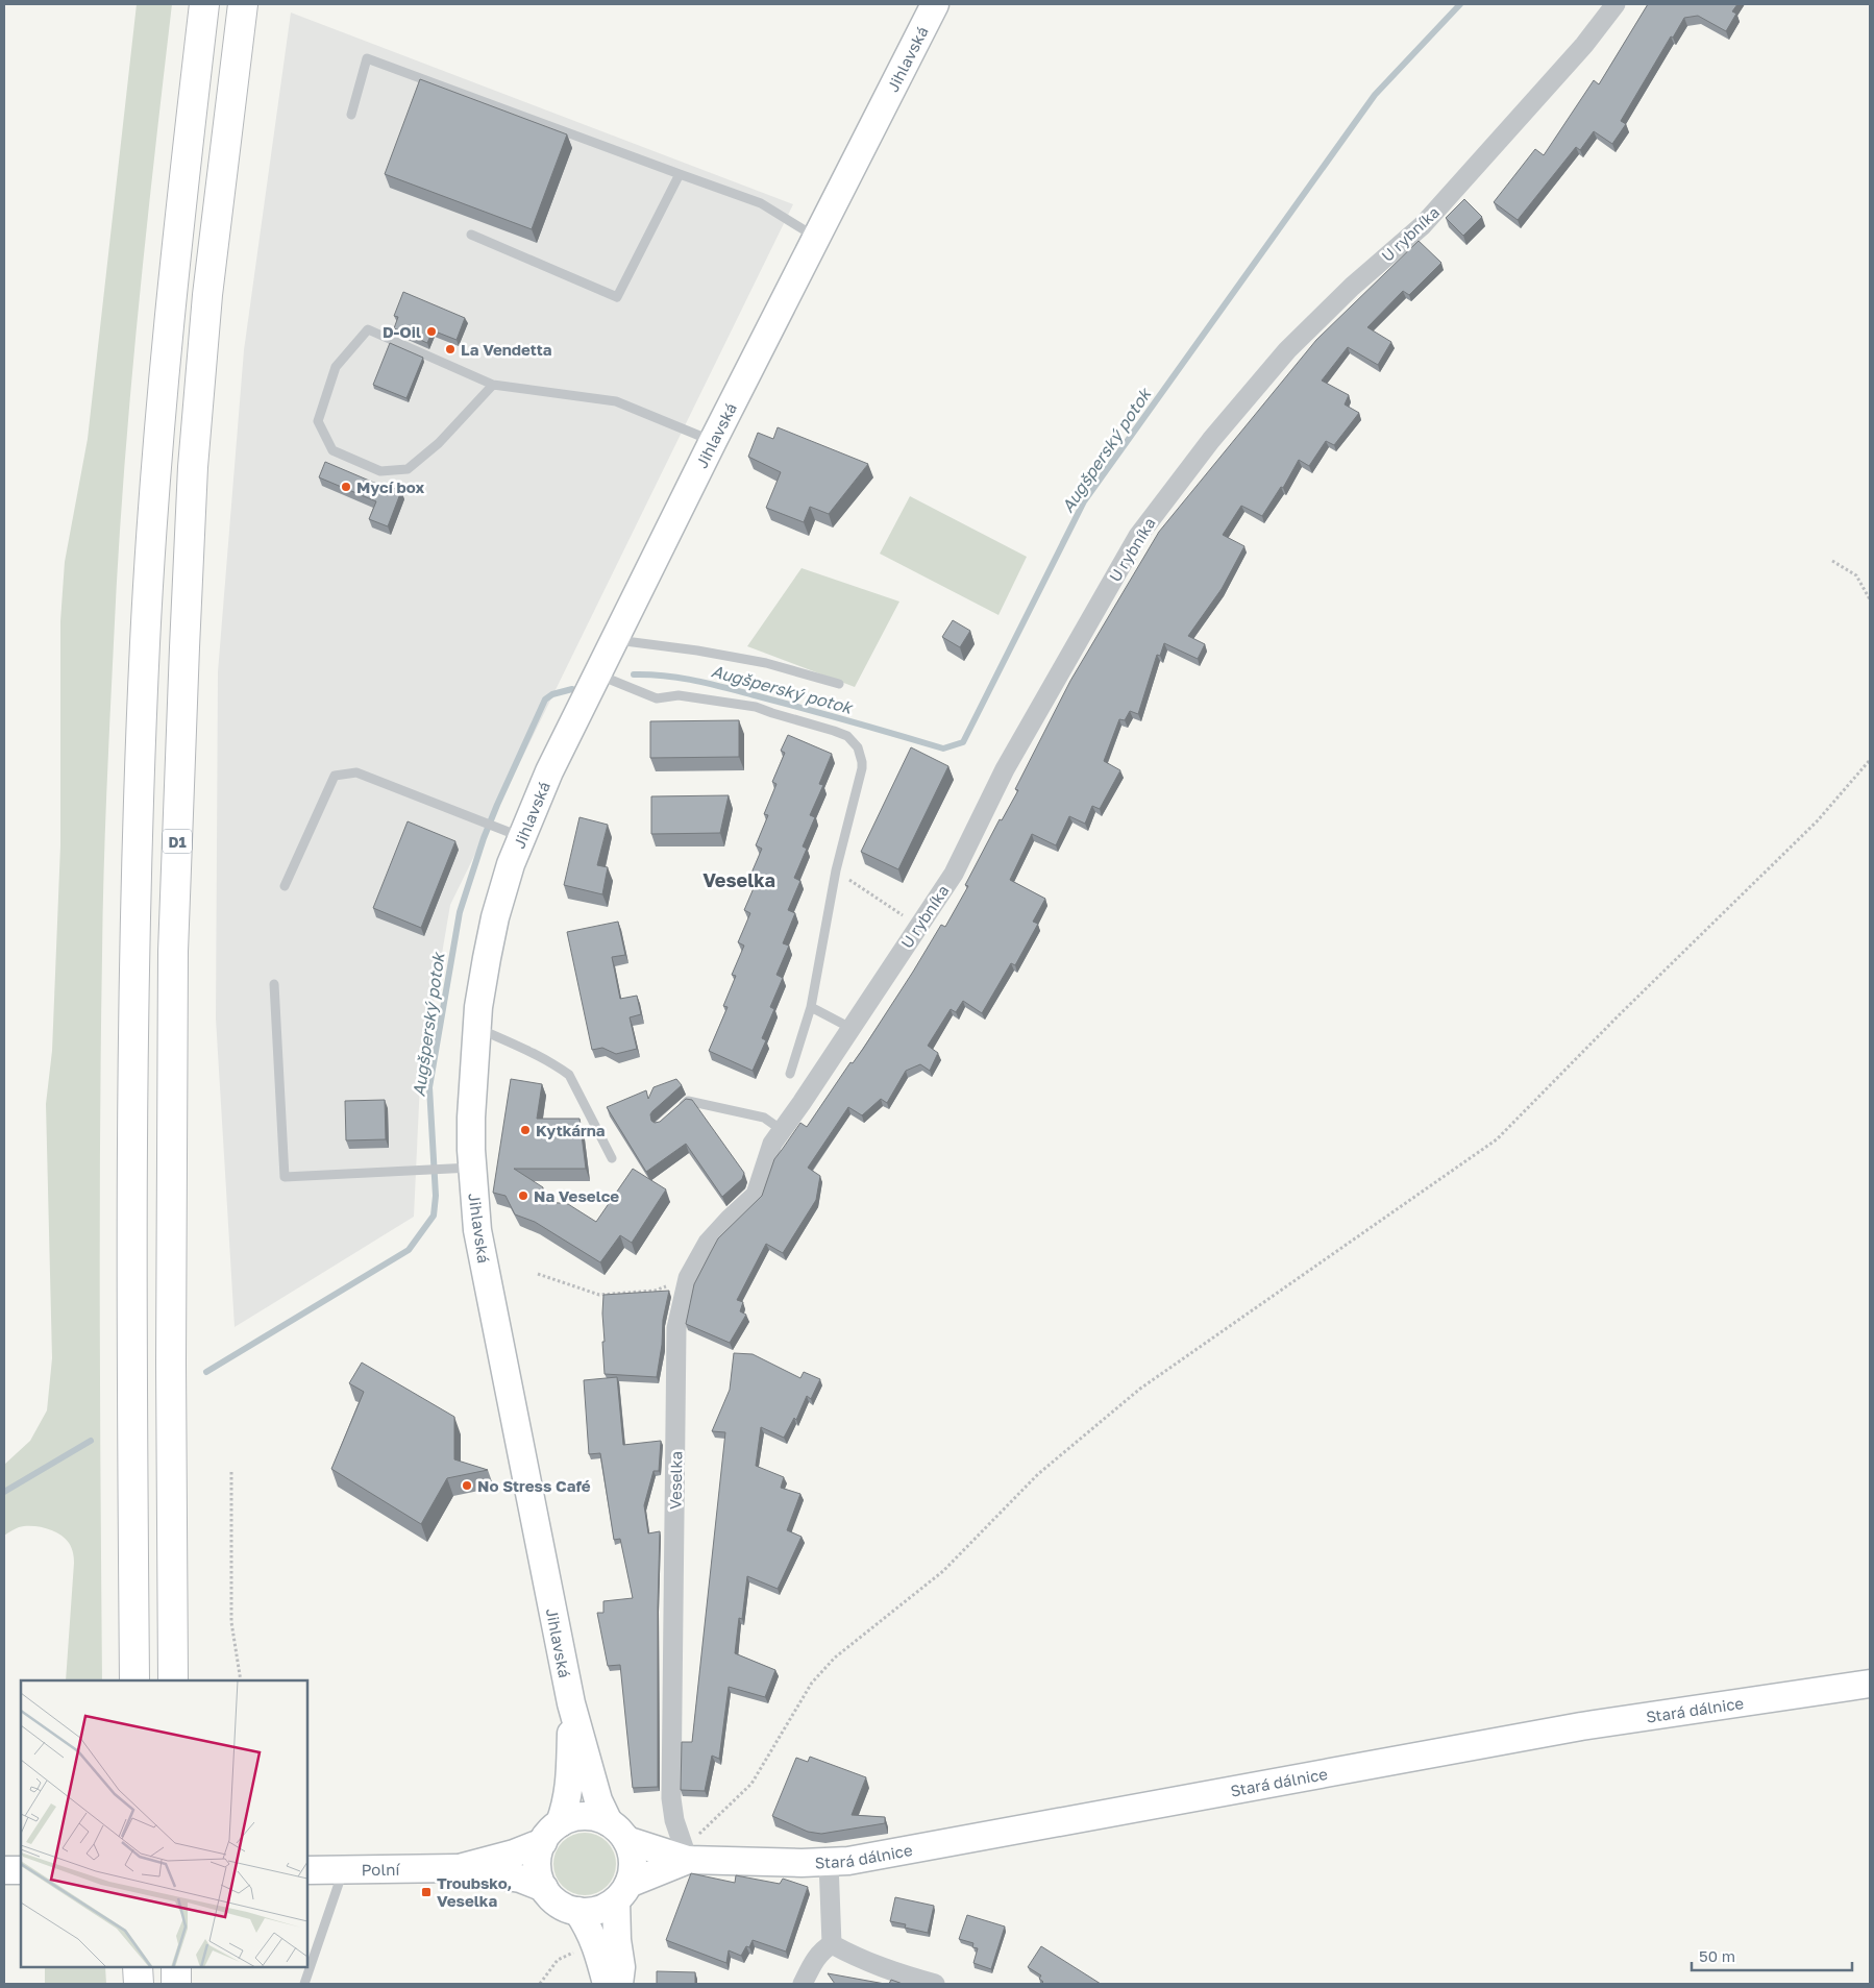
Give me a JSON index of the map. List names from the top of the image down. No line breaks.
{"streets":{"highway":["D1"],"main road":["Jihlavská","Stará dálnice","Polní"],"street":["U rybníka","Veselka"]},"crossings":[["Jihlavská","Stará dálnice"],["Jihlavská","Polní"],["U rybníka","Veselka"],["Veselka","Stará dálnice"],["Stará dálnice","Polní"]],"districts":["Veselka"],"water":["Augšperský potok"],"places":{"other":["D-Oil","La Vendetta","Mycí box","Kytkárna","Na Veselce","No Stress Café"],"transit":["Troubsko, Veselka"]},"scale_bar":"50 m"}
